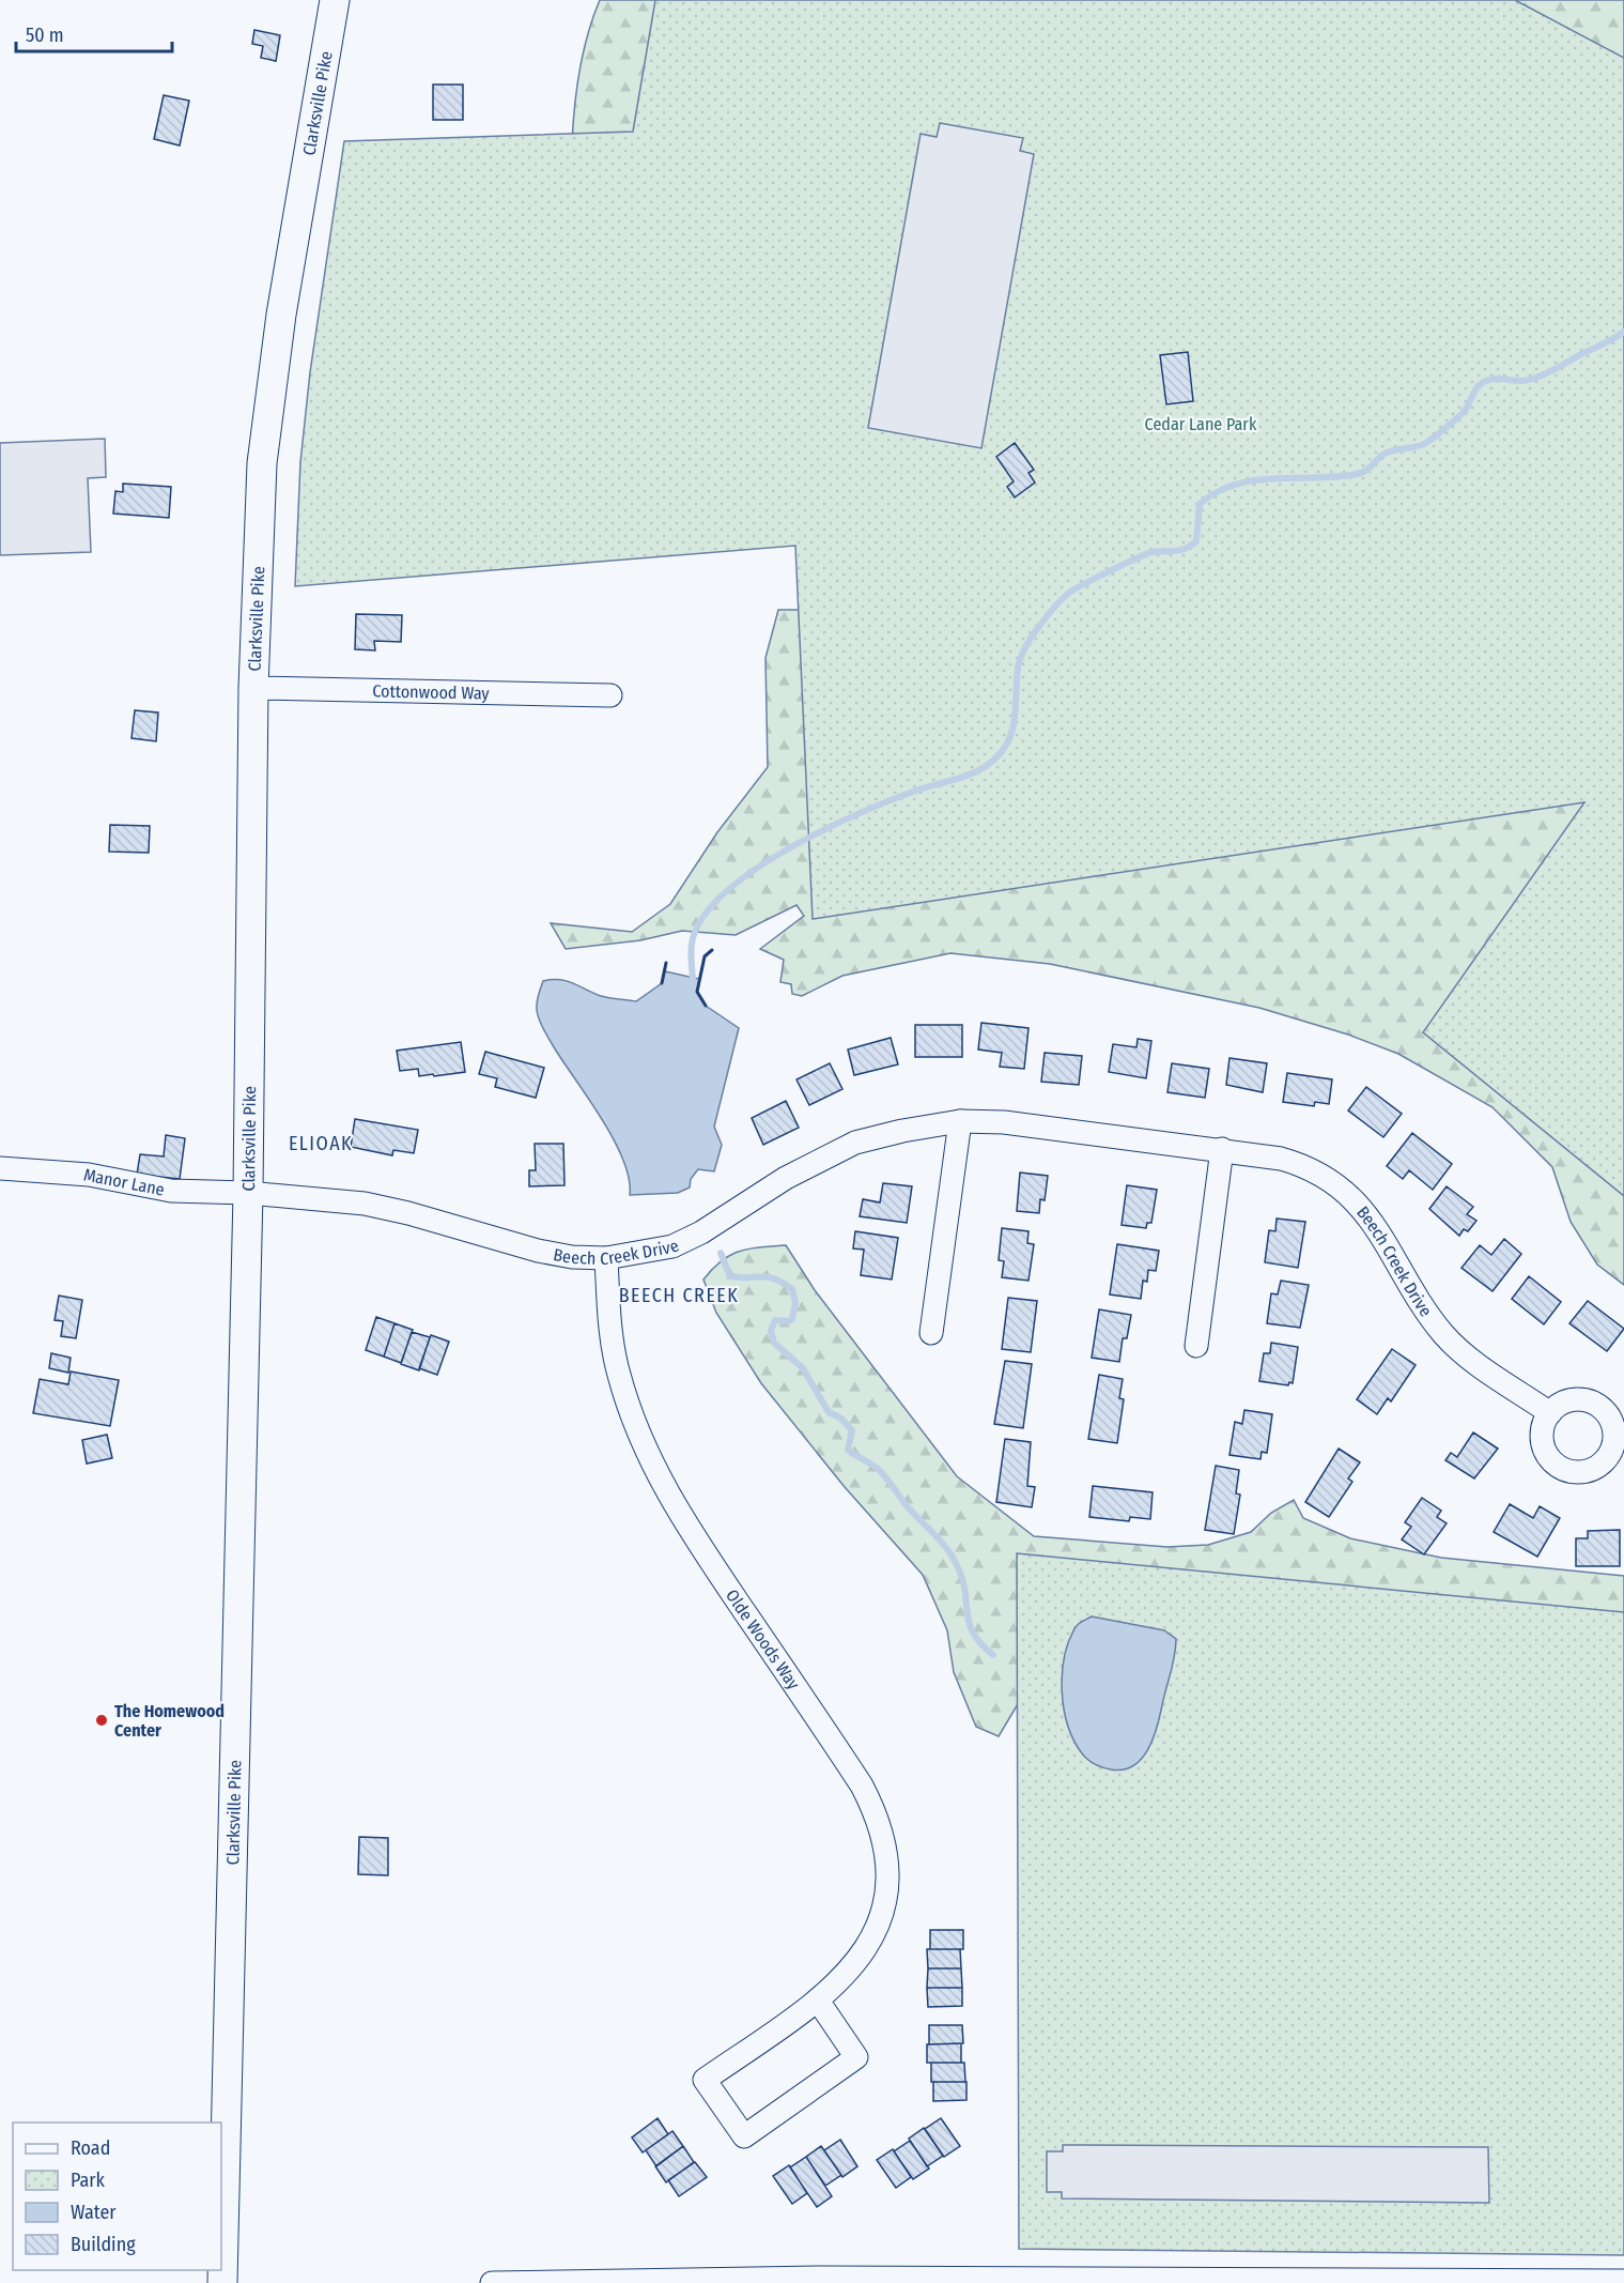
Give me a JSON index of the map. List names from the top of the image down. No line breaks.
{"streets":{"main road":["Clarksville Pike"],"street":["Cottonwood Way","Manor Lane","Beech Creek Drive","Olde Woods Way"]},"crossings":[["Clarksville Pike","Cottonwood Way"],["Clarksville Pike","Manor Lane"],["Clarksville Pike","Beech Creek Drive"],["Manor Lane","Beech Creek Drive"],["Beech Creek Drive","Olde Woods Way"]],"districts":["ELIOAK","BEECH CREEK"],"parks":["Cedar Lane Park"],"places":["The Homewood Center"],"legend":["Road","Park","Water","Building"],"scale_bar":"50 m"}
